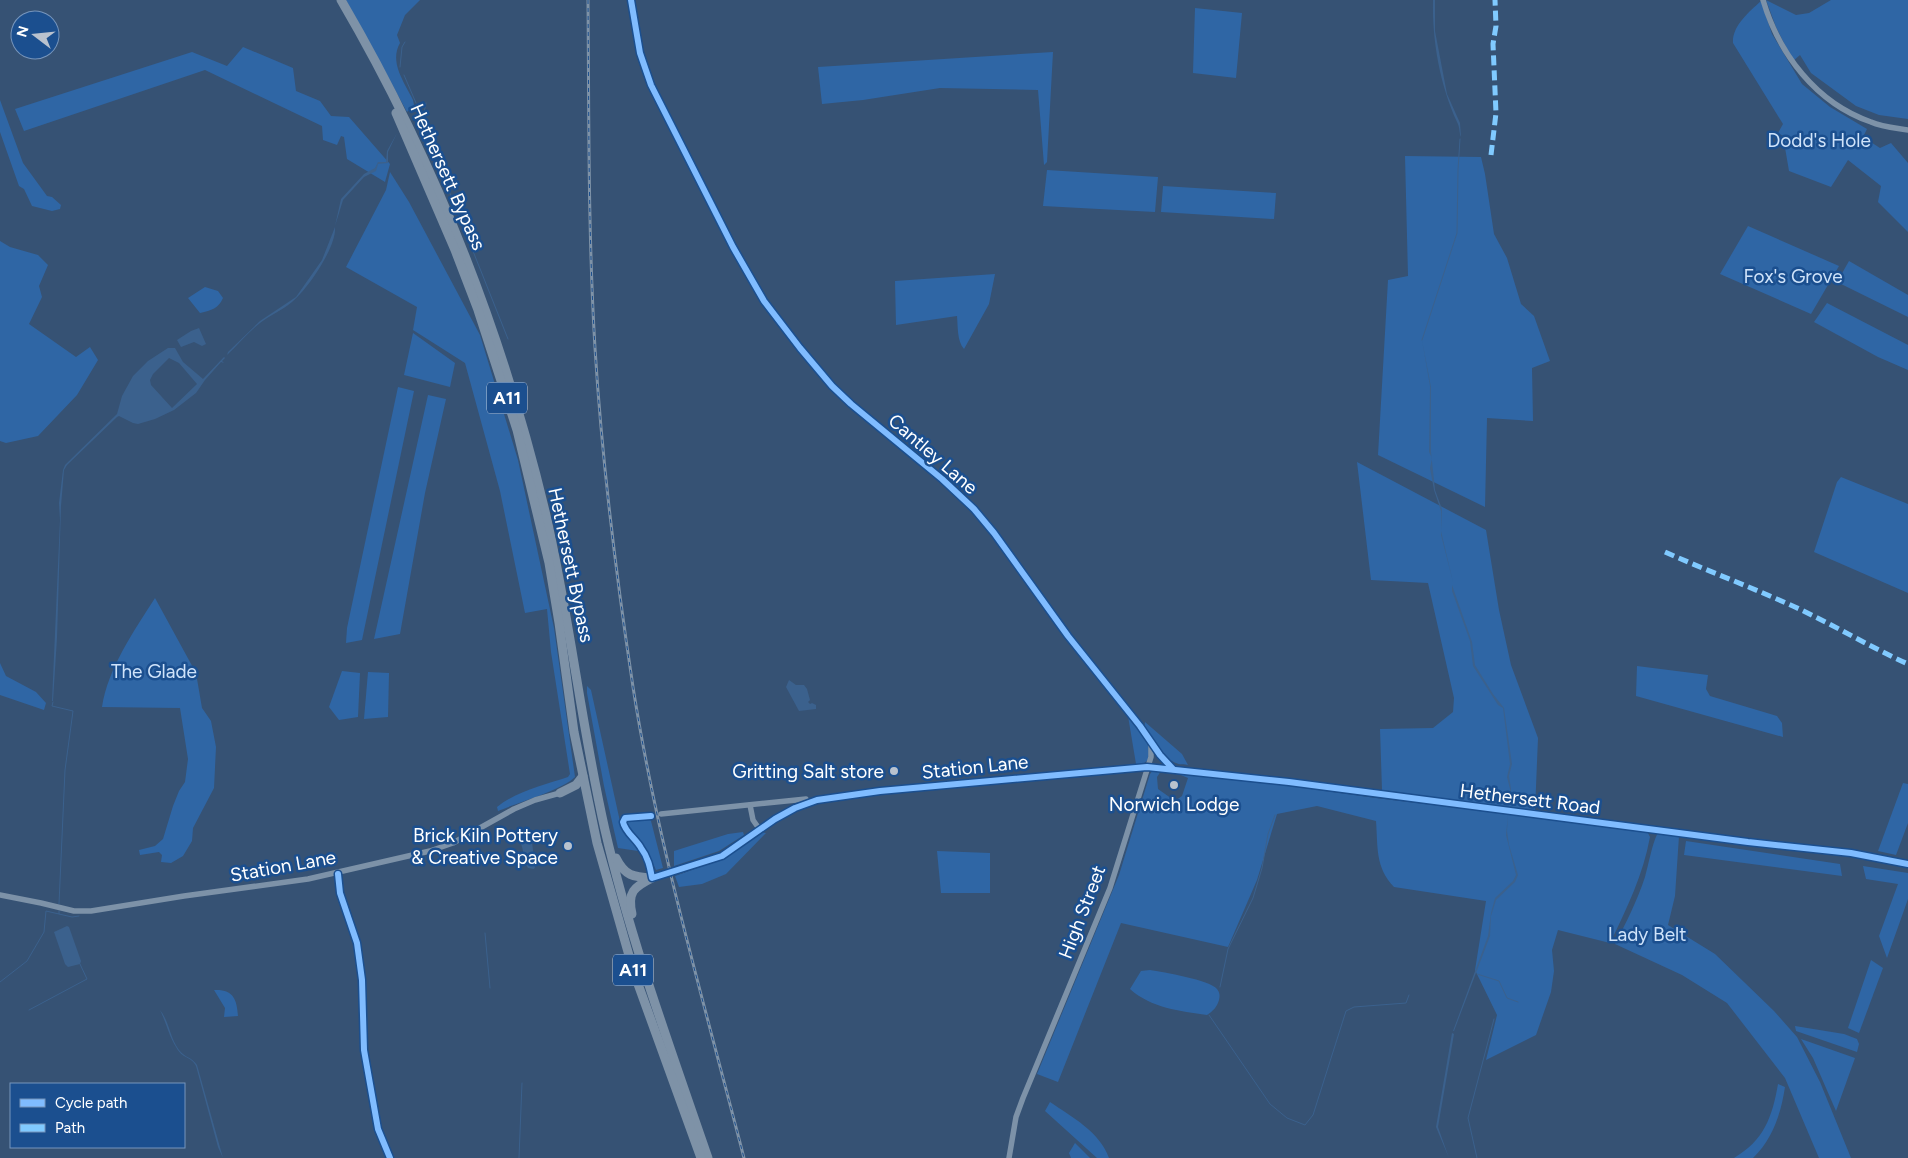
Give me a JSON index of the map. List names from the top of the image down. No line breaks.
{"streets":{"highway":["Hethersett Bypass","A11"],"street":["Cantley Lane","Station Lane","Hethersett Road","High Street"]},"crossings":[["Hethersett Bypass","A11"],["A11","Station Lane"],["Cantley Lane","Hethersett Road"],["Station Lane","Hethersett Road"],["Station Lane","High Street"],["Hethersett Road","High Street"]],"parks":["Dodd's Hole","Fox's Grove","The Glade","Lady Belt"],"places":["Gritting Salt store","Norwich Lodge","Brick Kiln Pottery & Creative Space"],"legend":["Cycle path","Path"],"north":"left"}
